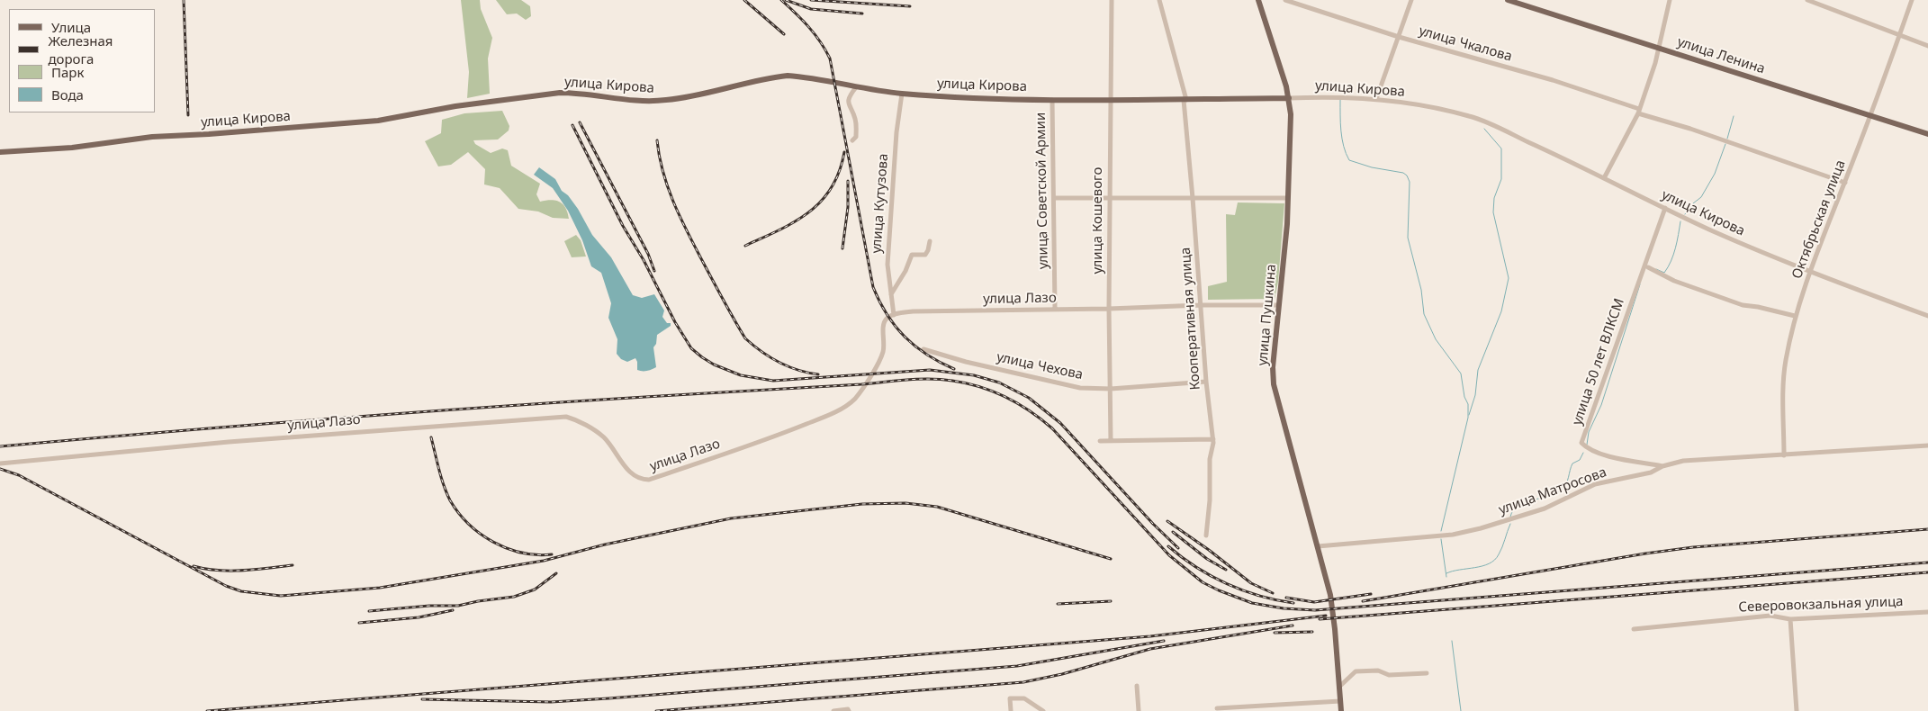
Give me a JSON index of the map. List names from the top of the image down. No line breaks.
{"streets":{"main road":["улица Ленина","улица Кирова","улица Пушкина"],"street":["улица Чкалова","улица Советской Армии","улица Кутузова","Октябрьская улица","улица Кошевого","улица Лазо","Кооперативная улица","улица 50 лет ВЛКСМ","улица Чехова","улица Матросова","Северовокзальная улица"]},"crossings":[["улица Чкалова","Октябрьская улица"],["улица Ленина","Октябрьская улица"],["улица Кирова","улица Советской Армии"],["улица Кирова","улица Кутузова"],["улица Кирова","Октябрьская улица"],["улица Кирова","улица Кошевого"],["улица Кирова","улица Пушкина"],["улица Кирова","Кооперативная улица"],["улица Кирова","улица 50 лет ВЛКСМ"],["улица Советской Армии","улица Лазо"],["улица Кутузова","улица Лазо"],["Октябрьская улица","улица Матросова"],["улица Кошевого","улица Лазо"],["улица Кошевого","улица Чехова"],["улица Лазо","улица Пушкина"],["улица Лазо","Кооперативная улица"],["улица Пушкина","улица Матросова"],["Кооперативная улица","улица Чехова"],["улица 50 лет ВЛКСМ","улица Матросова"]],"legend":["Улица","Железная дорога","Парк","Вода"]}
